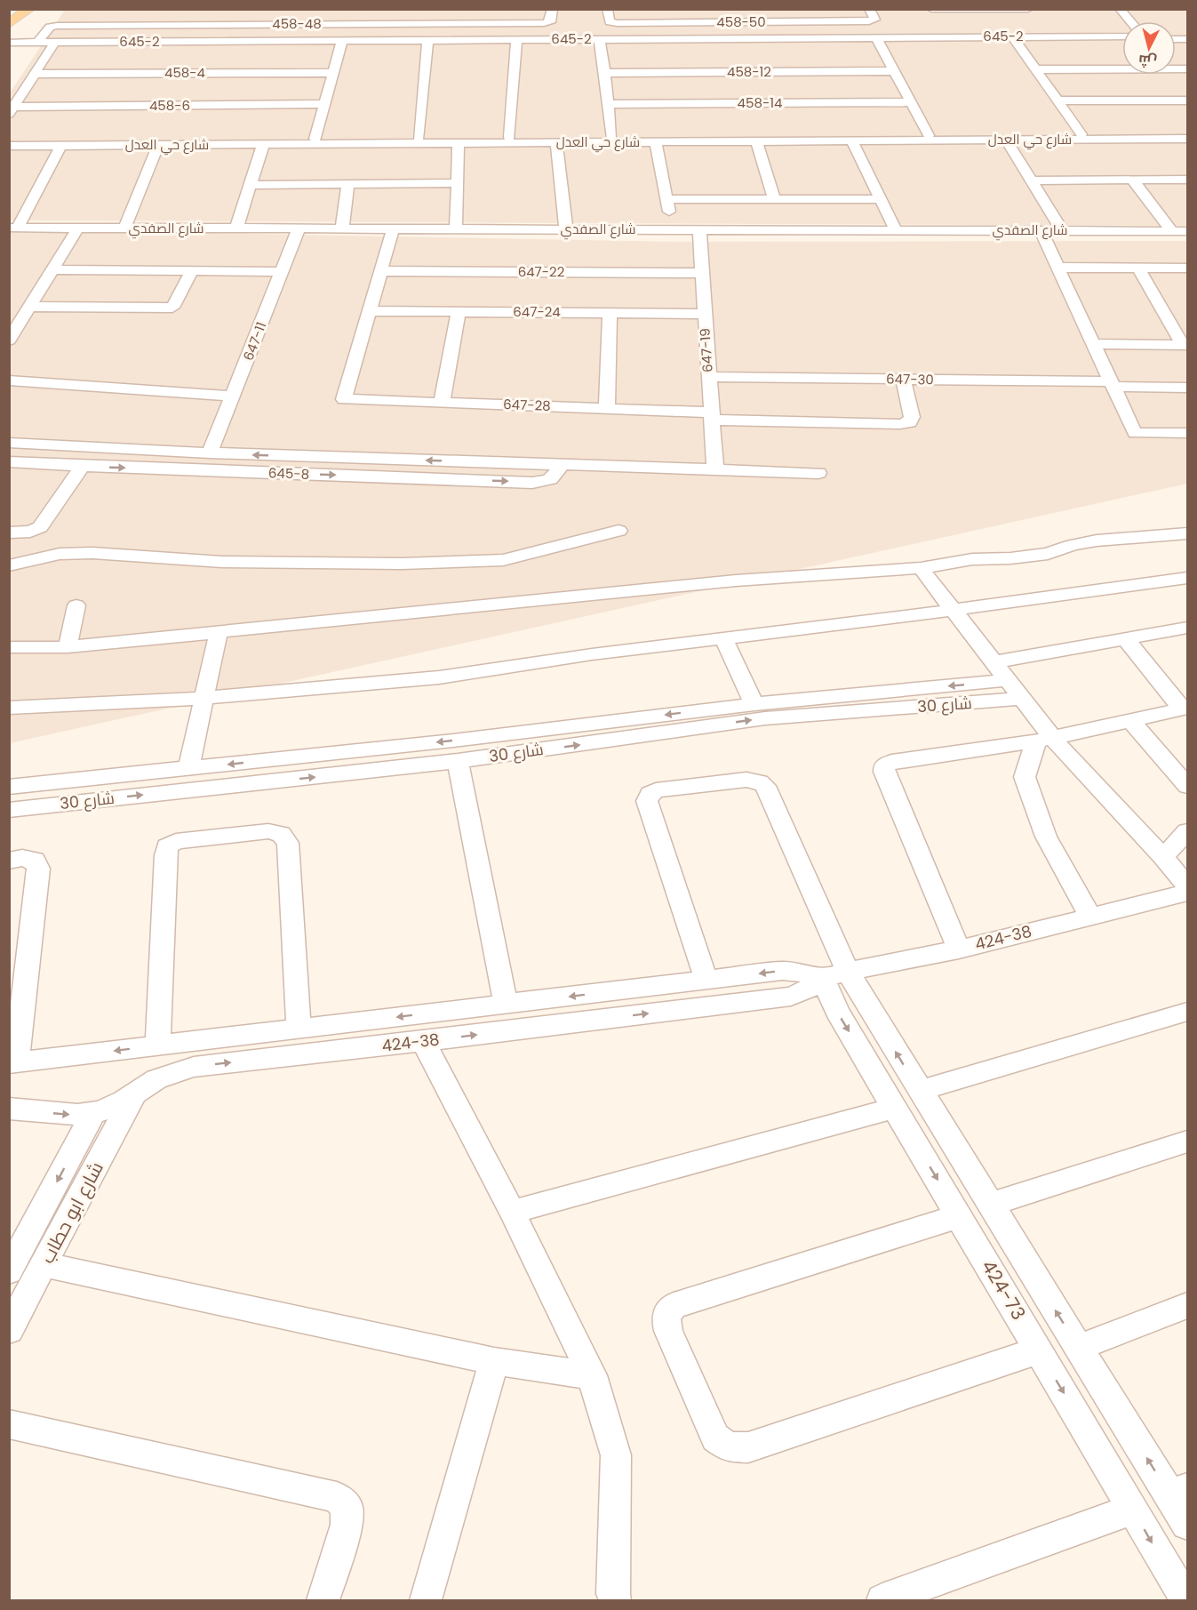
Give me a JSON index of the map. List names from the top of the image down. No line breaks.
{"streets":{"street":["458-50","458-48","645-2","458-12","458-4","458-14","458-6","شارع حي العدل","شارع الصفدي","647-22","647-24","647-11","647-19","647-30","647-28","645-8","شارع 30","424-38","شارع ابو حطاب","424-73"]},"crossings":[["458-48","645-2"],["شارع الصفدي","647-11"],["شارع الصفدي","647-19"],["647-22","647-19"],["647-24","647-19"],["647-24","647-28"],["647-11","645-8"],["647-19","647-30"],["647-19","647-28"],["647-19","645-8"],["647-30","647-28"],["424-38","شارع ابو حطاب"],["424-38","424-73"]],"north":"bottom"}
